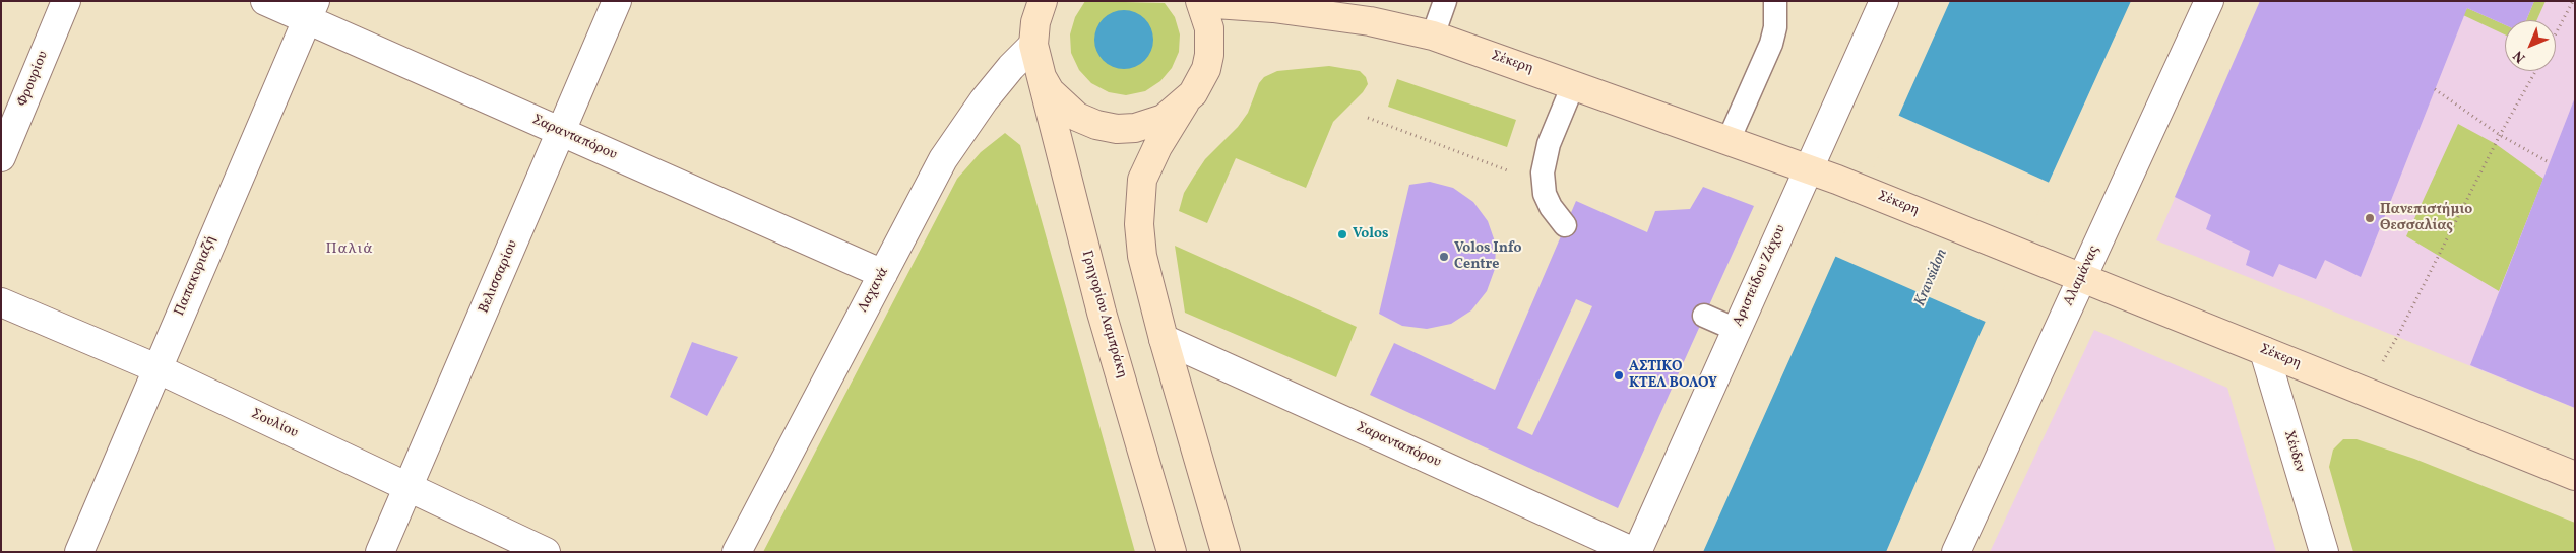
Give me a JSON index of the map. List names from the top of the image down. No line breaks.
{"streets":{"main road":["Σέκερη","Γρηγορίου Λαμπράκη"],"street":["Φρουρίου","Σαρανταπόρου","Παπακυριαζή","Αριστείδου Ζάχου","Αλαμάνας","Βελισσαρίου","Λαχανά","Σουλίου","Χέυδεν"]},"crossings":[["Σέκερη","Αριστείδου Ζάχου"],["Σέκερη","Αλαμάνας"],["Σέκερη","Χέυδεν"],["Σαρανταπόρου","Παπακυριαζή"],["Σαρανταπόρου","Αριστείδου Ζάχου"],["Σαρανταπόρου","Βελισσαρίου"],["Σαρανταπόρου","Λαχανά"],["Παπακυριαζή","Σουλίου"],["Βελισσαρίου","Σουλίου"],["Λαχανά","Γρηγορίου Λαμπράκη"]],"districts":["Παλιά"],"water":["Kravsidon"],"places":["Πανεπιστήμιο Θεσσαλίας","Volos","Volos Info Centre","ΑΣΤΙΚΟ ΚΤΕΛ ΒΟΛΟΥ"],"north":"bottom left"}
